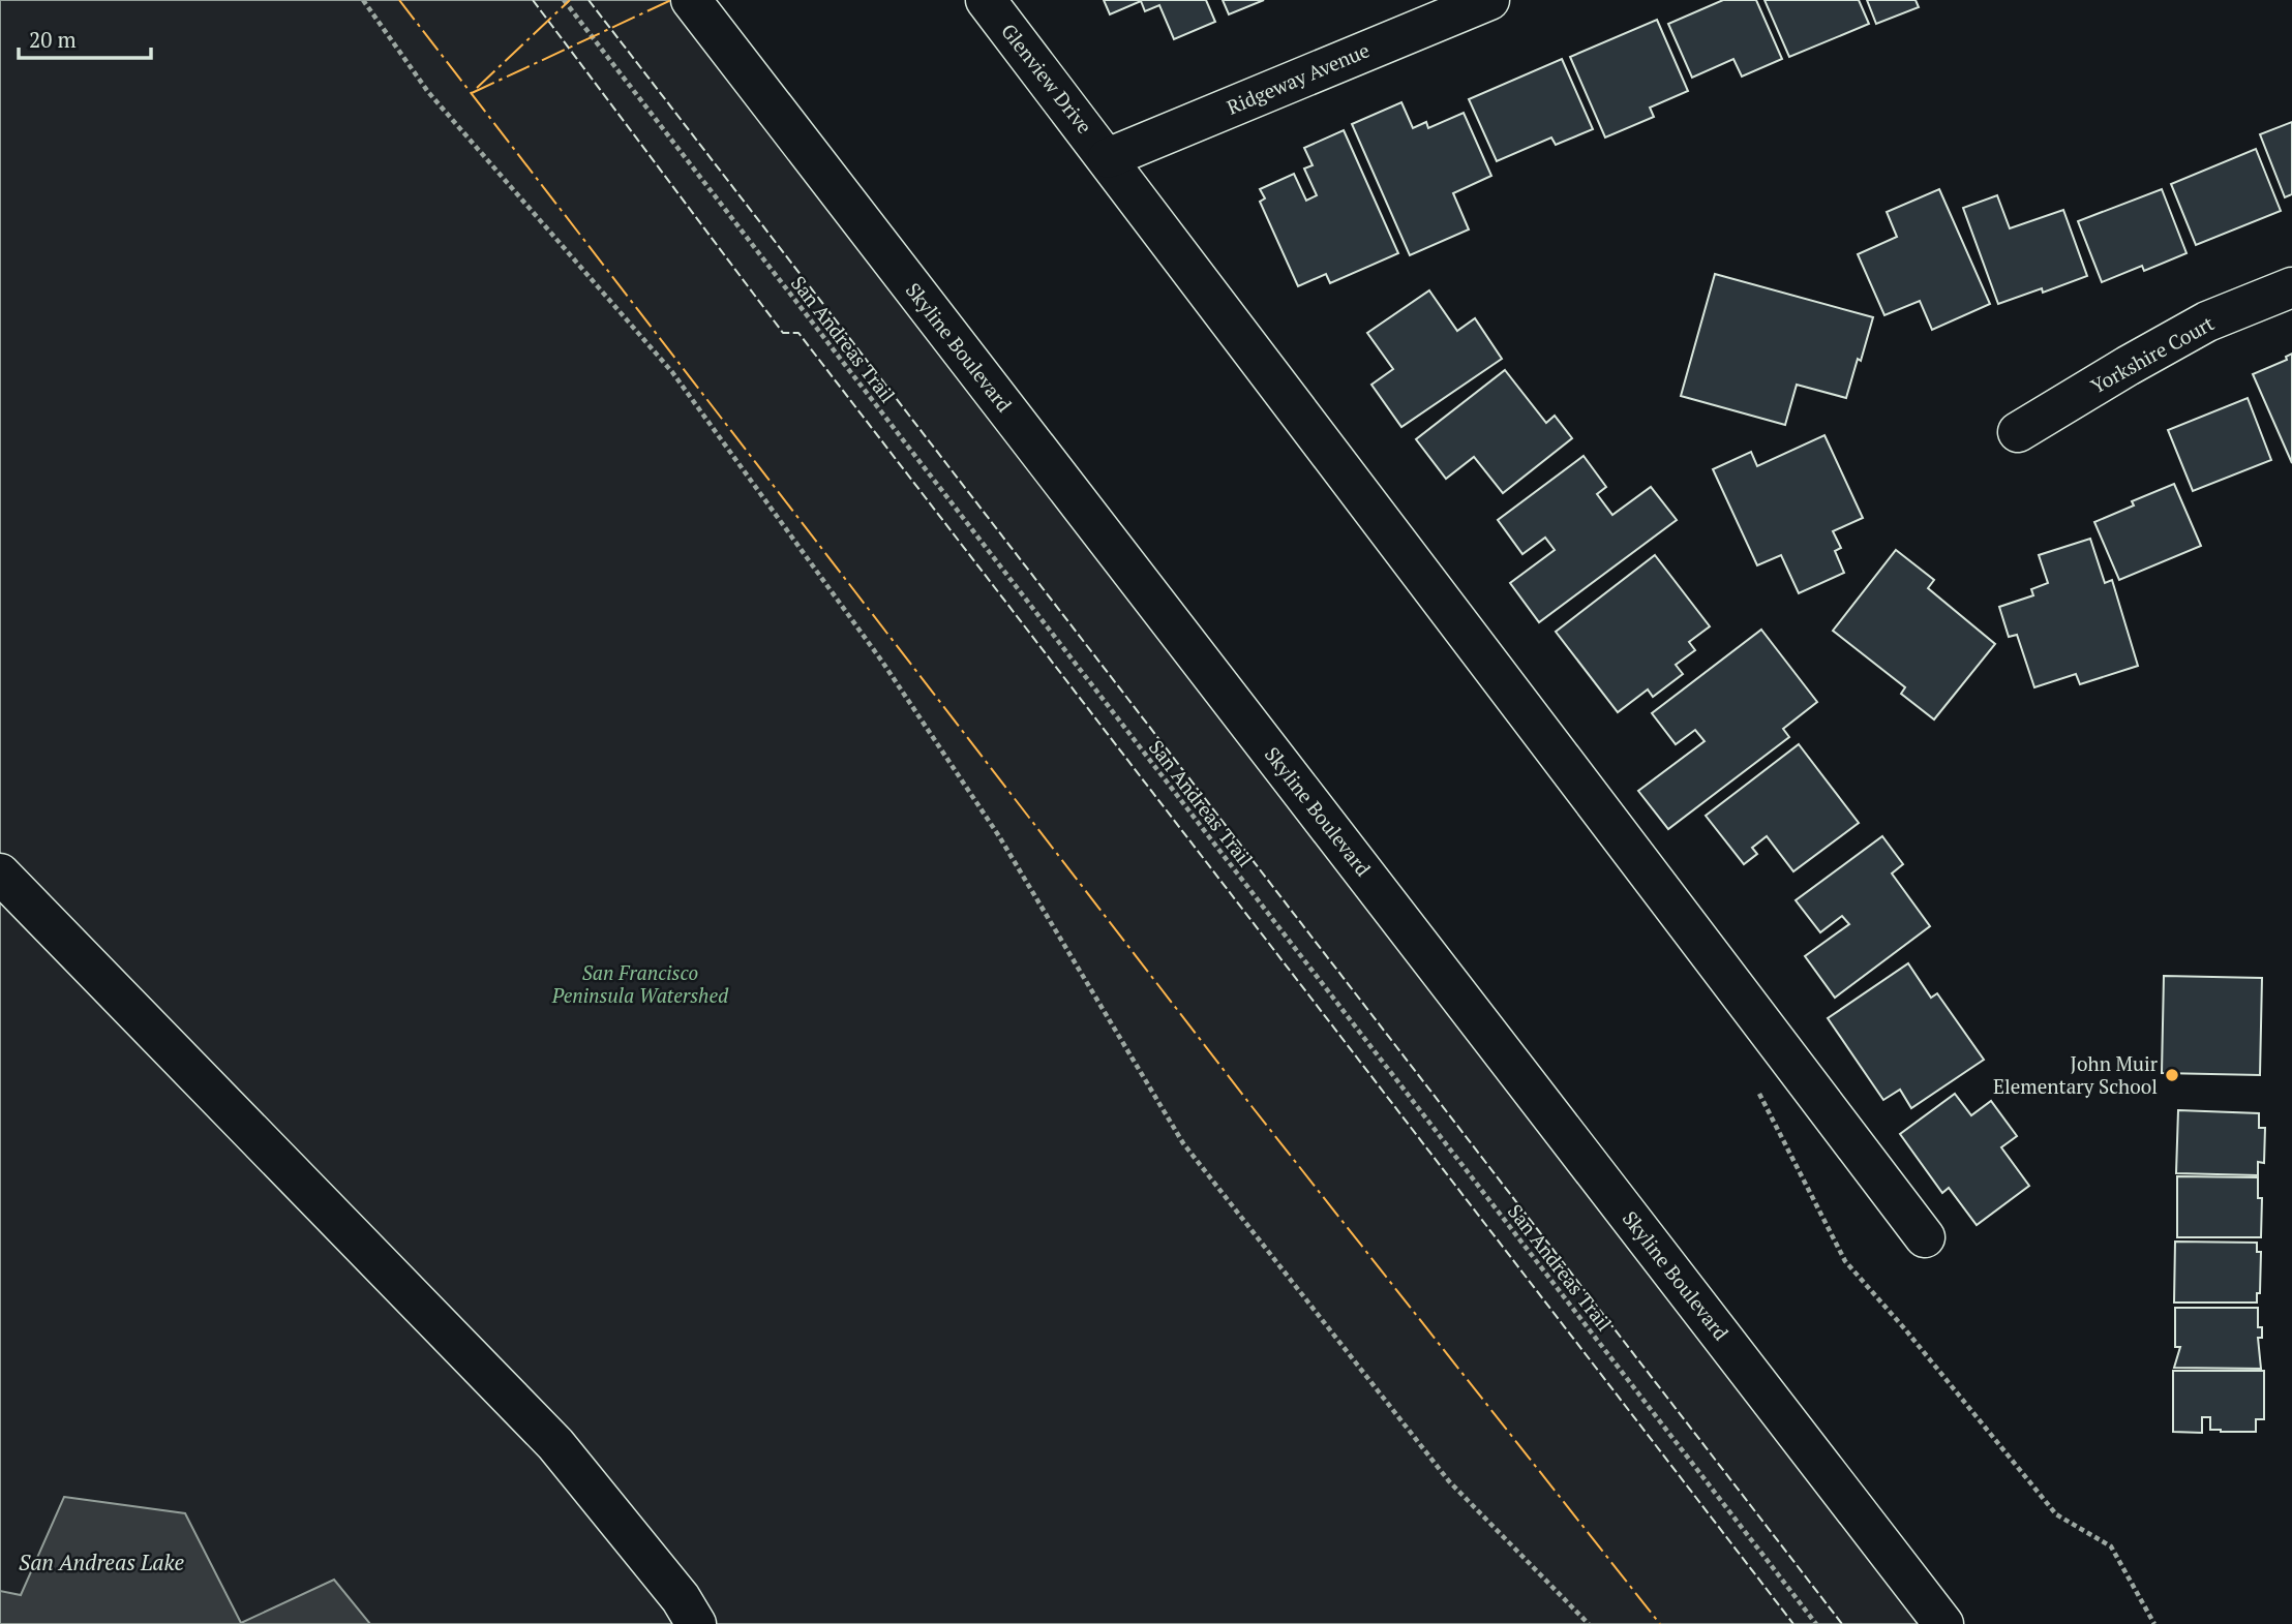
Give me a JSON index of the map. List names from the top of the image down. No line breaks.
{"streets":{"street":["Glenview Drive","Ridgeway Avenue","Skyline Boulevard","Yorkshire Court"],"path":["San Andreas Trail"]},"crossings":[["Glenview Drive","Ridgeway Avenue"]],"water":["San Andreas Lake"],"parks":["San Francisco Peninsula Watershed"],"places":["John Muir Elementary School"],"scale_bar":"20 m"}
